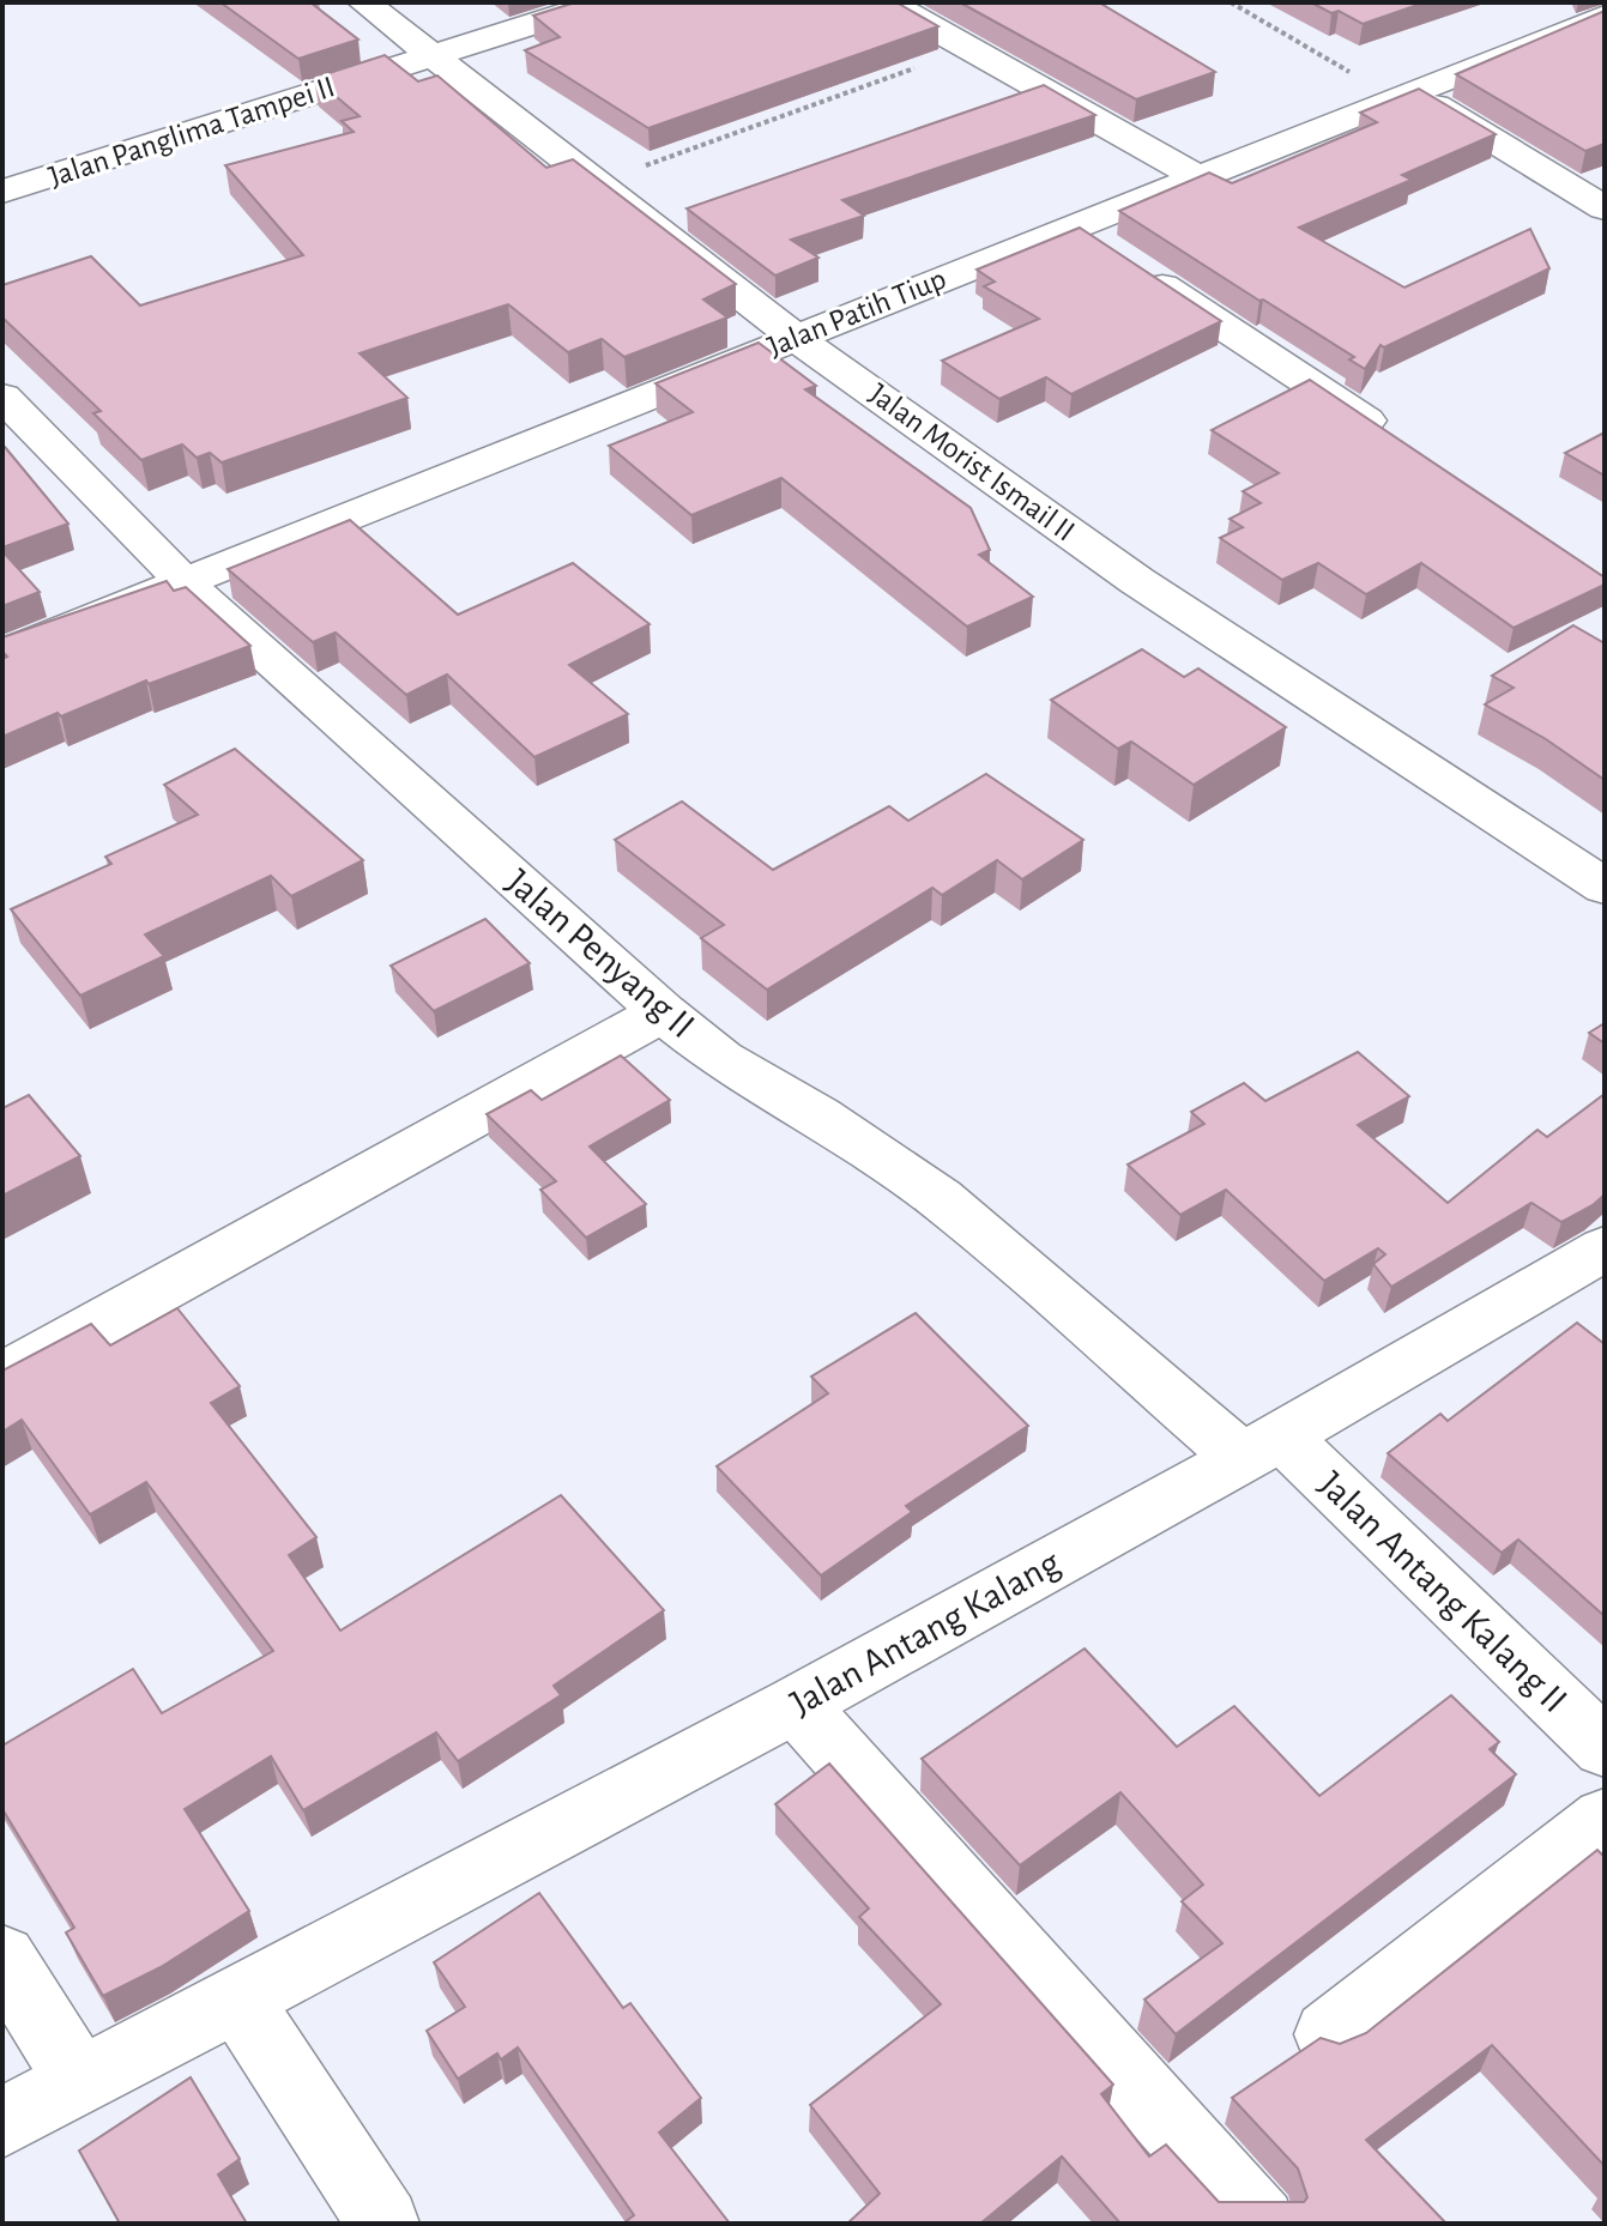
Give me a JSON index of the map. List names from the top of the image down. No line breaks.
{"streets":{"street":["Jalan Panglima Tampei II","Jalan Patih Tiup","Jalan Morist Ismail II","Jalan Penyang II","Jalan Antang Kalang II","Jalan Antang Kalang"]},"crossings":[["Jalan Panglima Tampei II","Jalan Morist Ismail II"],["Jalan Patih Tiup","Jalan Morist Ismail II"],["Jalan Patih Tiup","Jalan Penyang II"],["Jalan Penyang II","Jalan Antang Kalang II"],["Jalan Penyang II","Jalan Antang Kalang"],["Jalan Antang Kalang II","Jalan Antang Kalang"]]}
